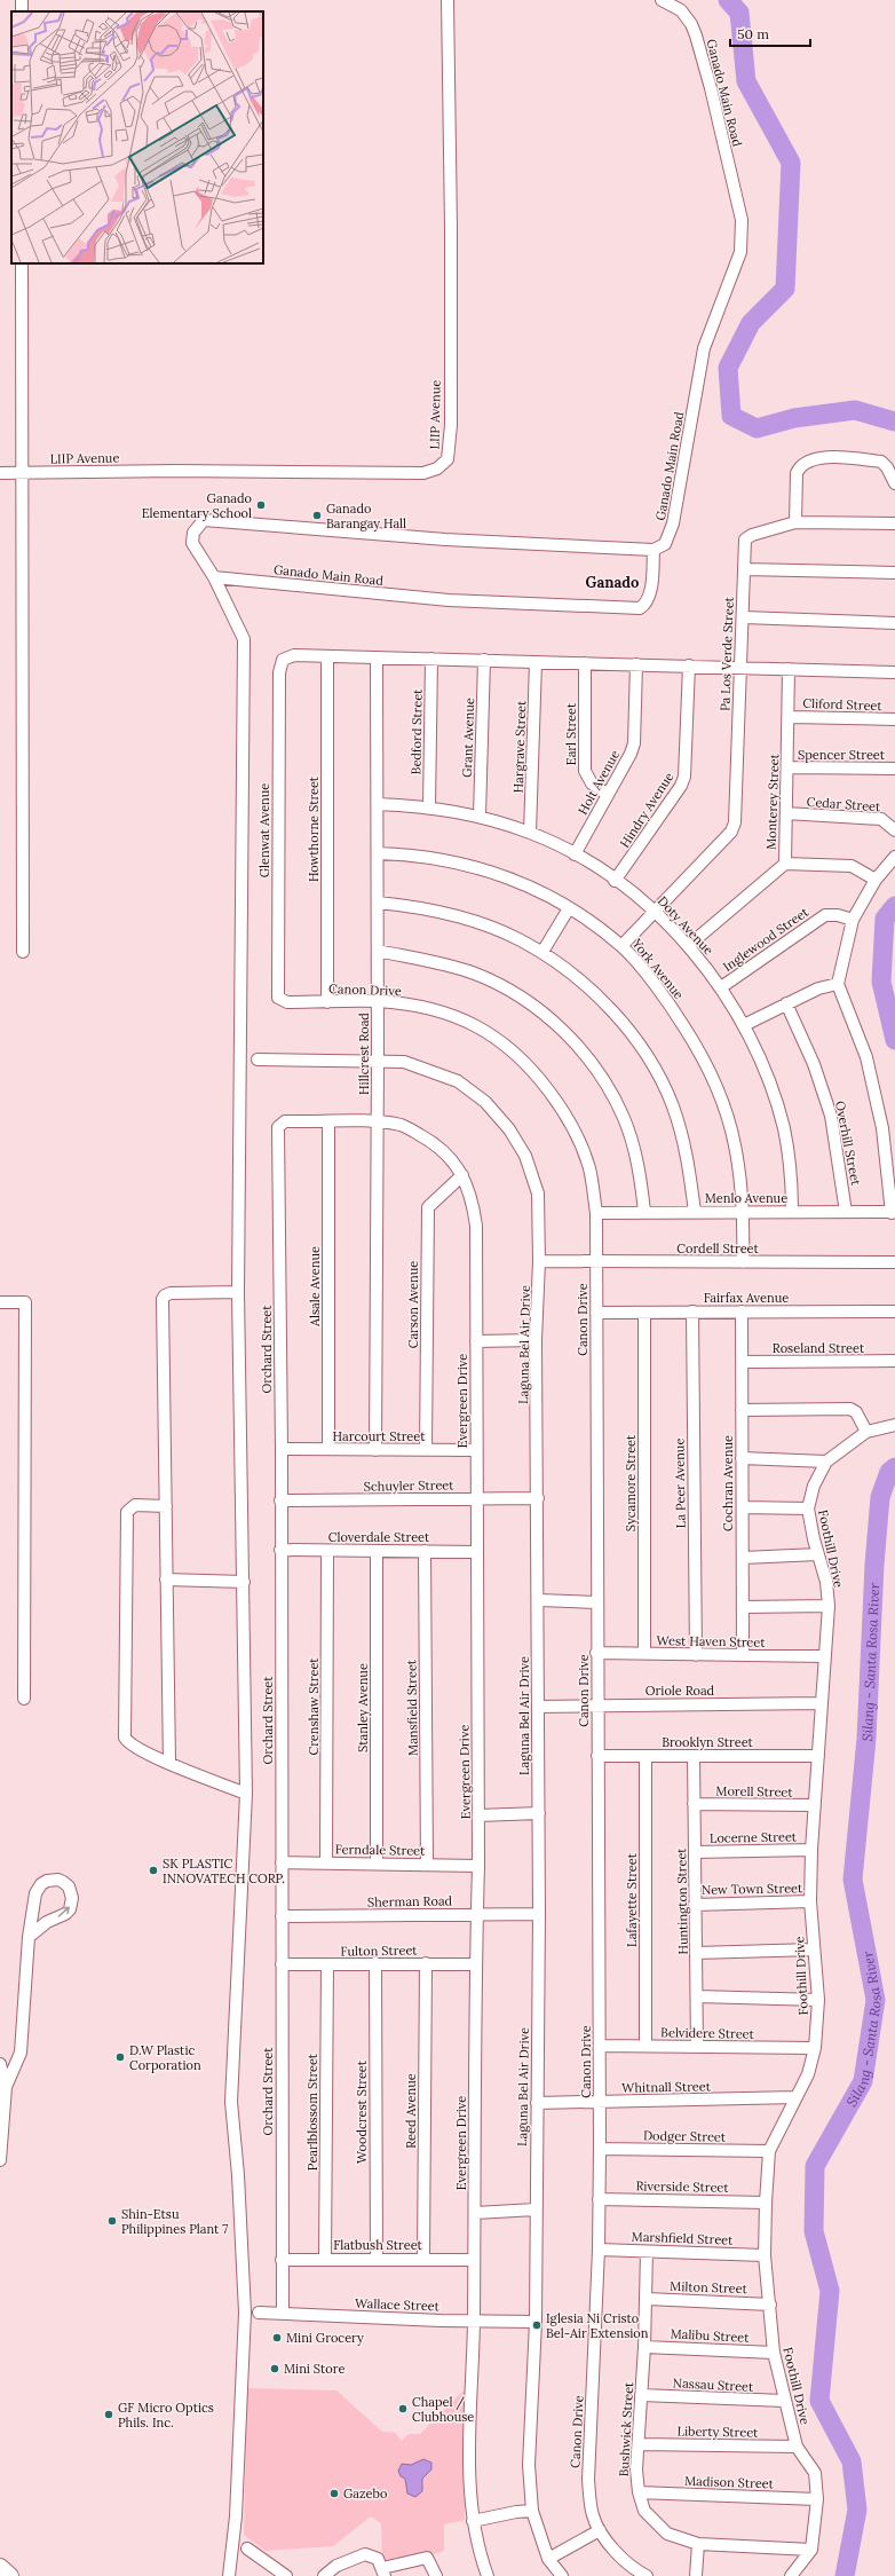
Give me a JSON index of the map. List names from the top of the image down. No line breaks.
{"streets":{"street":["Ganado Main Road","LIIP Avenue","Pa Los Verde Street","Cliford Street","Bedford Street","Earl Street","Grant Avenue","Hargrave Street","Spencer Street","Holt Avenue","Monterey Street","Cedar Street","Hindry Avenue","Howthorne Street","Glenwat Avenue","Doty Avenue","Inglewood Street","York Avenue","Canon Drive","Hillcrest Road","Overhill Street","Menlo Avenue","Cordell Street","Alsale Avenue","Fairfax Avenue","Carson Avenue","Laguna Bel Air Drive","Roseland Street","Orchard Street","Evergreen Drive","Harcourt Street","Sycamore Street","La Peer Avenue","Cochran Avenue","Schuyler Street","Cloverdale Street","Foothill Drive","West Haven Street","Oriole Road","Crenshaw Street","Stanley Avenue","Mansfield Street","Brooklyn Street","Morell Street","Locerne Street","Ferndale Street","New Town Street","Lafayette Street","Sherman Road","Huntington Street","Fulton Street","Belvidere Street","Whitnall Street","Reed Avenue","Pearlblossom Street","Woodcrest Street","Dodger Street","Riverside Street","Marshfield Street","Flatbush Street","Milton Street","Wallace Street","Malibu Street","Nassau Street","Bushwick Street","Liberty Street","Madison Street"]},"crossings":[["Pa Los Verde Street","Doty Avenue"],["Pa Los Verde Street","York Avenue"],["Cliford Street","Monterey Street"],["Bedford Street","Doty Avenue"],["Earl Street","Holt Avenue"],["Grant Avenue","Doty Avenue"],["Hargrave Street","Doty Avenue"],["Spencer Street","Monterey Street"],["Holt Avenue","Doty Avenue"],["Monterey Street","Cedar Street"],["Monterey Street","Doty Avenue"],["Hindry Avenue","Doty Avenue"],["Howthorne Street","Glenwat Avenue"],["Howthorne Street","Canon Drive"],["Glenwat Avenue","Canon Drive"],["Doty Avenue","Inglewood Street"],["Doty Avenue","Hillcrest Road"],["Doty Avenue","Menlo Avenue"],["York Avenue","Hillcrest Road"],["York Avenue","Menlo Avenue"],["York Avenue","Cordell Street"],["Canon Drive","Hillcrest Road"],["Canon Drive","Menlo Avenue"],["Canon Drive","Cordell Street"],["Canon Drive","Fairfax Avenue"],["Canon Drive","West Haven Street"],["Canon Drive","Oriole Road"],["Canon Drive","Brooklyn Street"],["Canon Drive","Belvidere Street"],["Canon Drive","Whitnall Street"],["Canon Drive","Dodger Street"],["Canon Drive","Riverside Street"],["Canon Drive","Marshfield Street"],["Hillcrest Road","Laguna Bel Air Drive"],["Hillcrest Road","Evergreen Drive"],["Hillcrest Road","Harcourt Street"],["Overhill Street","Menlo Avenue"],["Cordell Street","Laguna Bel Air Drive"],["Alsale Avenue","Evergreen Drive"],["Alsale Avenue","Harcourt Street"],["Fairfax Avenue","Sycamore Street"],["Fairfax Avenue","La Peer Avenue"],["Fairfax Avenue","Cochran Avenue"],["Carson Avenue","Evergreen Drive"],["Carson Avenue","Harcourt Street"],["Laguna Bel Air Drive","Schuyler Street"],["Laguna Bel Air Drive","Oriole Road"],["Laguna Bel Air Drive","Sherman Road"],["Laguna Bel Air Drive","Whitnall Street"],["Laguna Bel Air Drive","Wallace Street"],["Roseland Street","Cochran Avenue"],["Orchard Street","Evergreen Drive"],["Orchard Street","Harcourt Street"],["Orchard Street","Schuyler Street"],["Orchard Street","Cloverdale Street"],["Orchard Street","Ferndale Street"],["Orchard Street","Sherman Road"],["Orchard Street","Fulton Street"],["Orchard Street","Flatbush Street"],["Orchard Street","Wallace Street"],["Evergreen Drive","Harcourt Street"],["Evergreen Drive","Schuyler Street"],["Evergreen Drive","Cloverdale Street"],["Evergreen Drive","Ferndale Street"],["Evergreen Drive","Sherman Road"],["Evergreen Drive","Fulton Street"],["Evergreen Drive","Flatbush Street"],["Evergreen Drive","Wallace Street"],["Sycamore Street","West Haven Street"],["La Peer Avenue","West Haven Street"],["Cochran Avenue","West Haven Street"],["Cloverdale Street","Crenshaw Street"],["Cloverdale Street","Stanley Avenue"],["Cloverdale Street","Mansfield Street"],["Foothill Drive","West Haven Street"],["Foothill Drive","Oriole Road"],["Foothill Drive","Brooklyn Street"],["Foothill Drive","Morell Street"],["Foothill Drive","Locerne Street"],["Foothill Drive","New Town Street"],["Foothill Drive","Belvidere Street"],["Foothill Drive","Whitnall Street"],["Foothill Drive","Dodger Street"],["Foothill Drive","Riverside Street"],["Foothill Drive","Marshfield Street"],["Foothill Drive","Milton Street"],["Foothill Drive","Malibu Street"],["Foothill Drive","Nassau Street"],["Foothill Drive","Bushwick Street"],["Foothill Drive","Liberty Street"],["Foothill Drive","Madison Street"],["Crenshaw Street","Ferndale Street"],["Stanley Avenue","Ferndale Street"],["Mansfield Street","Ferndale Street"],["Brooklyn Street","Lafayette Street"],["Brooklyn Street","Huntington Street"],["Morell Street","Huntington Street"],["Locerne Street","Huntington Street"],["New Town Street","Huntington Street"],["Lafayette Street","Belvidere Street"],["Huntington Street","Belvidere Street"],["Fulton Street","Reed Avenue"],["Fulton Street","Pearlblossom Street"],["Fulton Street","Woodcrest Street"],["Reed Avenue","Flatbush Street"],["Pearlblossom Street","Flatbush Street"],["Woodcrest Street","Flatbush Street"],["Marshfield Street","Bushwick Street"],["Milton Street","Bushwick Street"],["Malibu Street","Bushwick Street"],["Nassau Street","Bushwick Street"],["Bushwick Street","Liberty Street"],["Bushwick Street","Madison Street"]],"districts":["Ganado"],"water":["Silang - Santa Rosa River"],"places":["Ganado Elementary School","Ganado Barangay Hall","SK PLASTIC INNOVATECH CORP.","D.W Plastic Corporation","Shin-Etsu Philippines Plant 7","Iglesia Ni Cristo Bel-Air Extension","Mini Grocery","Mini Store","Chapel / Clubhouse","GF Micro Optics Phils. Inc.","Gazebo"],"scale_bar":"50 m"}
